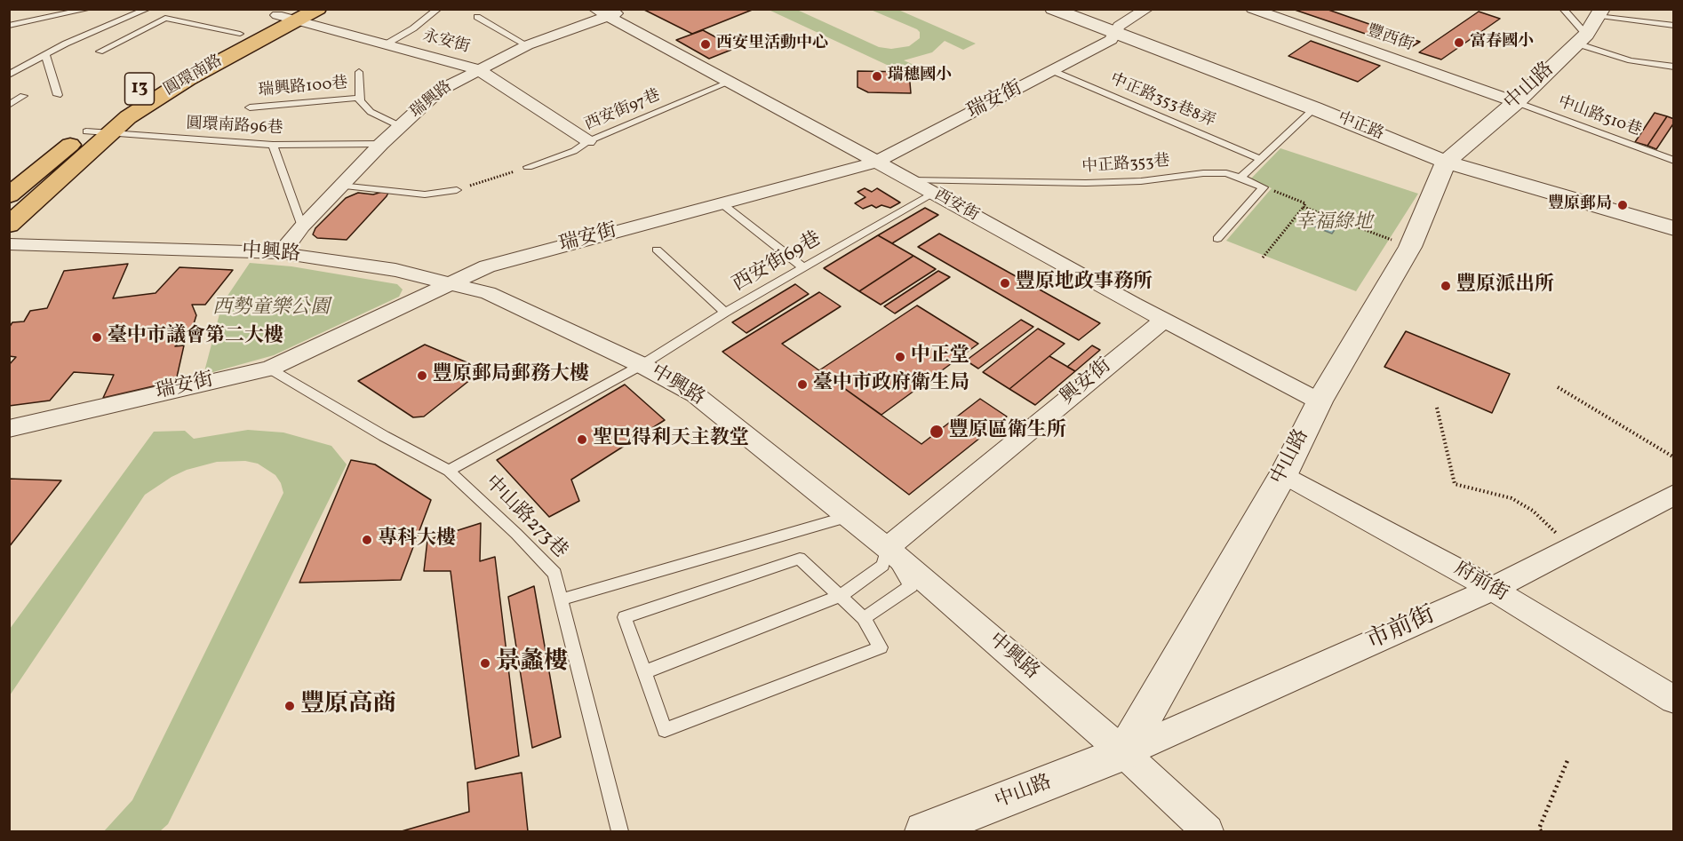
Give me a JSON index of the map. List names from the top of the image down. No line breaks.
{"streets":{"main road":["圓環南路","13"],"street":["豐西街","永安街","中山路","瑞興路","瑞安街","中正路","西安街","中興路","興安街","府前街","市前街"],"lane":["瑞興路100巷","中正路353巷8弄","西安街97巷","中山路510巷","圓環南路96巷","中正路353巷","西安街69巷","中山路273巷"]},"crossings":[["豐西街","中山路"],["豐西街","中山路510巷"],["永安街","圓環南路"],["永安街","瑞興路"],["永安街","西安街97巷"],["圓環南路","圓環南路96巷"],["中山路","中山路510巷"],["中山路","中正路"],["中山路","西安街"],["中山路","中興路"],["中山路","府前街"],["中山路","市前街"],["瑞興路100巷","瑞興路"],["瑞興路","圓環南路96巷"],["瑞興路","西安街"],["瑞興路","中興路"],["瑞安街","中正路353巷8弄"],["瑞安街","中正路"],["瑞安街","西安街"],["瑞安街","中興路"],["瑞安街","中山路273巷"],["西安街97巷","西安街"],["中正路353巷","西安街"],["西安街","西安街69巷"],["西安街","興安街"],["中興路","西安街69巷"],["中興路","興安街"],["中興路","市前街"],["西安街69巷","中山路273巷"],["府前街","市前街"]],"parks":["幸福綠地","西勢童樂公園"],"places":["富春國小","西安里活動中心","瑞穗國小","豐原郵局","豐原地政事務所","豐原派出所","臺中市議會第二大樓","中正堂","豐原郵局郵務大樓","臺中市政府衛生局","豐原區衛生所","聖巴得利天主教堂","專科大樓","景蠡樓","豐原高商"]}
